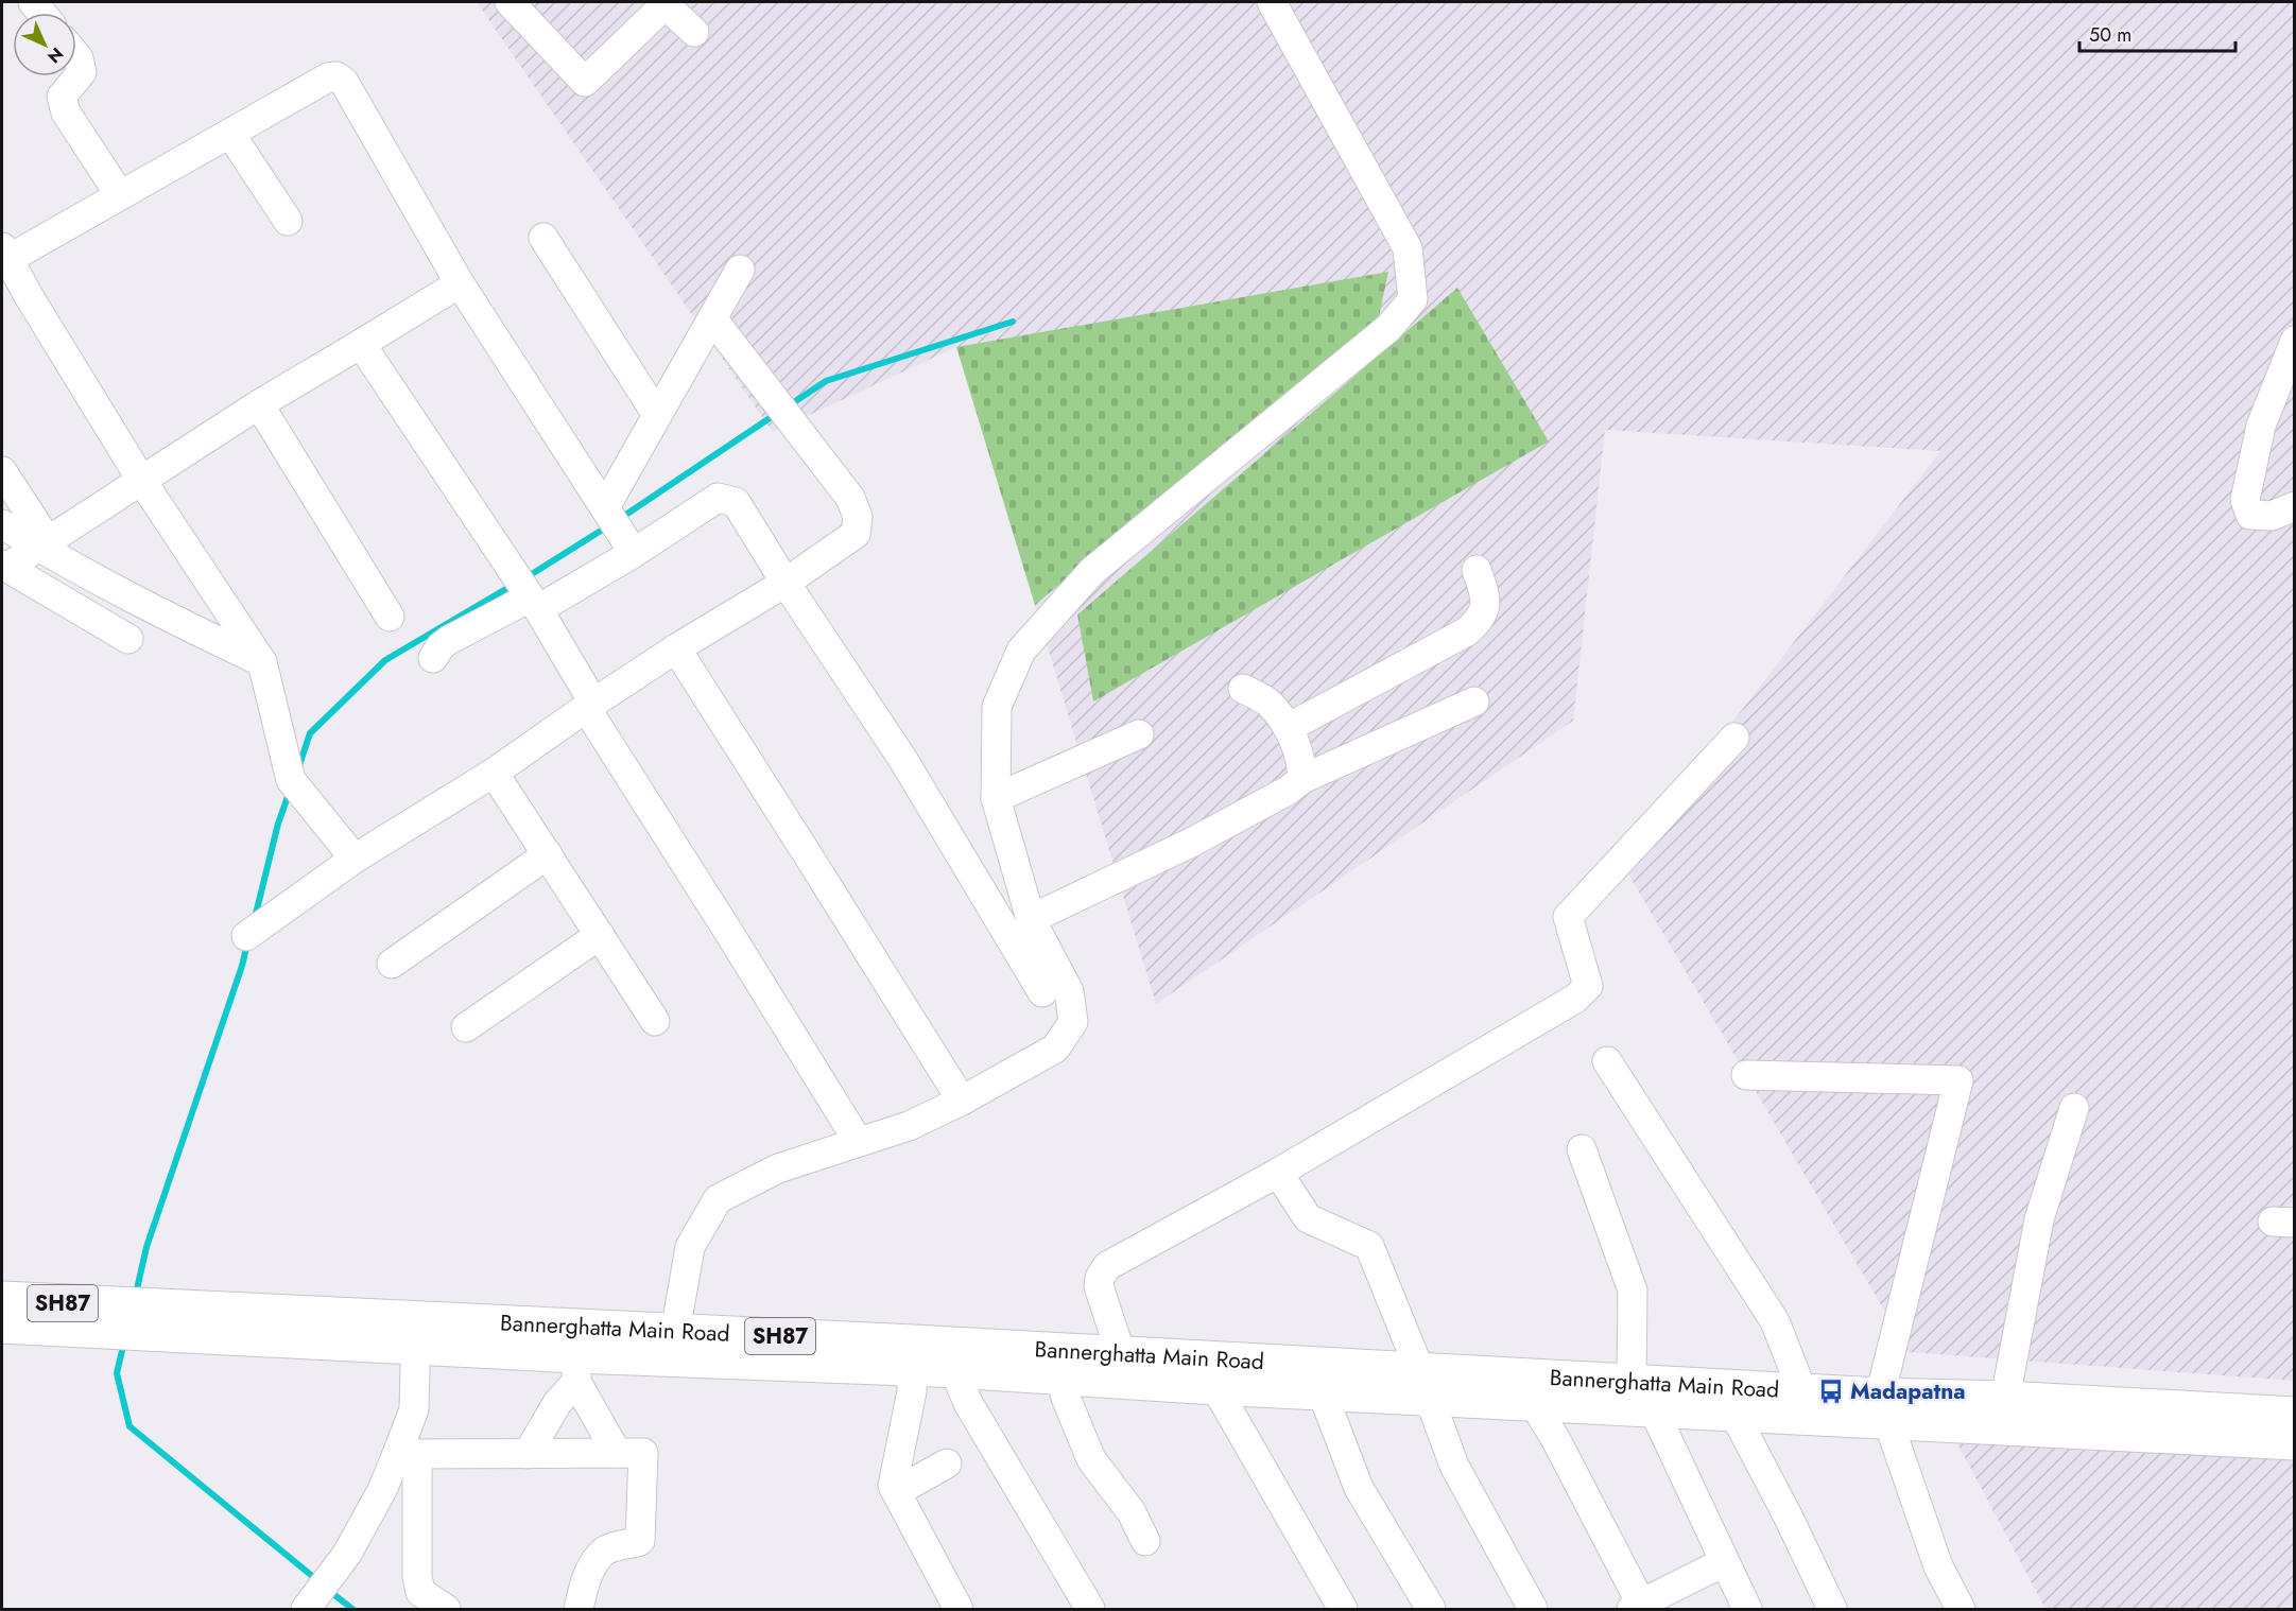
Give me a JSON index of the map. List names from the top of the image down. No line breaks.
{"streets":{"main road":["SH87","Bannerghatta Main Road"]},"places":{"bus stop":["Madapatna"]},"scale_bar":"50 m","north":"bottom right"}
